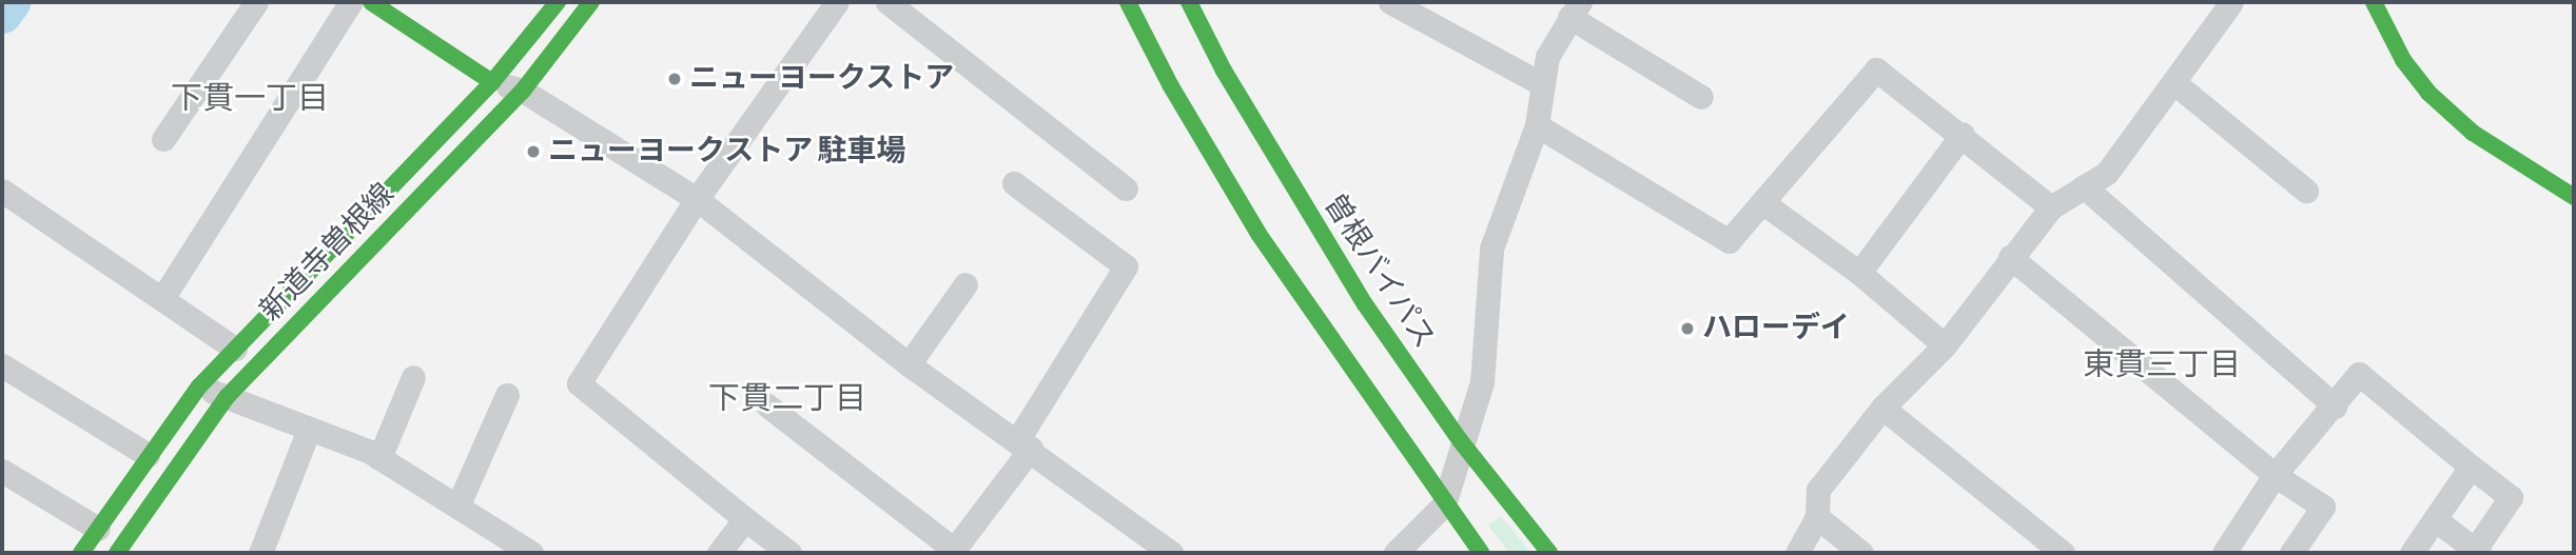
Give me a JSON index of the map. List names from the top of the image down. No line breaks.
{"streets":{"main road":["新道寺曽根線","曽根バイパス"]},"districts":["下貫一丁目","東貫三丁目","下貫二丁目"],"places":["ニューヨークストア","ニューヨークストア 駐車場","ハローデイ"]}
